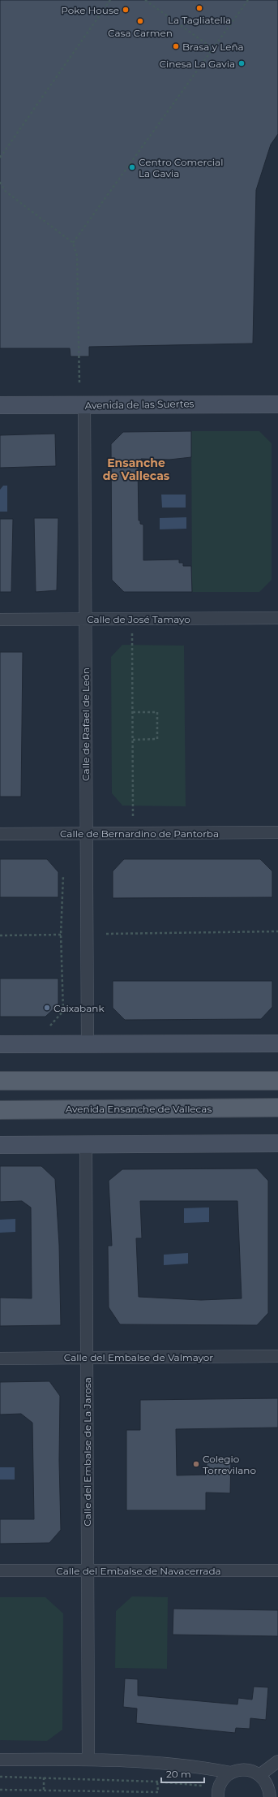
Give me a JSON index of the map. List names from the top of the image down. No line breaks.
{"streets":{"main road":["Avenida Ensanche de Vallecas"],"street":["Avenida de las Suertes","Calle de José Tamayo","Calle de Rafael de León","Calle de Bernardino de Pantorba","Calle del Embalse de Valmayor","Calle del Embalse de La Jarosa","Calle del Embalse de Navacerrada"]},"crossings":[["Avenida de las Suertes","Calle de Rafael de León"],["Calle de José Tamayo","Calle de Rafael de León"],["Calle de Rafael de León","Calle de Bernardino de Pantorba"],["Calle del Embalse de Valmayor","Calle del Embalse de La Jarosa"],["Calle del Embalse de La Jarosa","Calle del Embalse de Navacerrada"]],"districts":["Ensanche de Vallecas"],"places":["La Tagliatella","Poke House","Casa Carmen","Brasa y Leña","Cinesa La Gavia","Centro Comercial La Gavia","Caixabank","Colegio Torrevilano"],"scale_bar":"20 m"}
